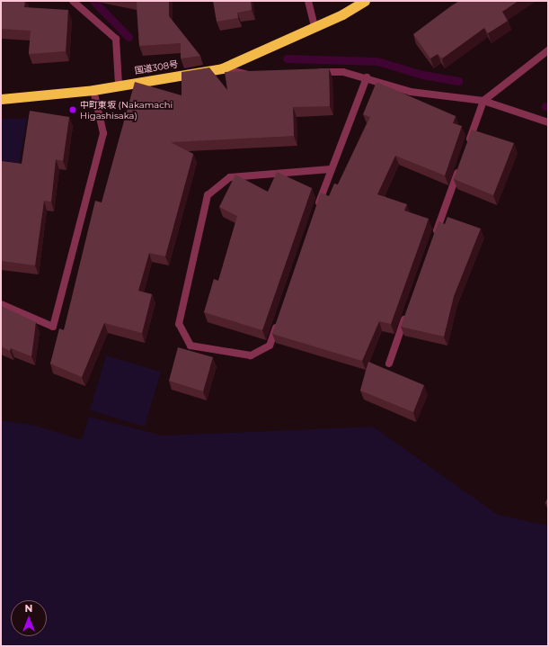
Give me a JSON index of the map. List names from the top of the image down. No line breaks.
{"streets":{"highway":["国道308号"]},"places":["中町東坂 (Nakamachi Higashisaka)"],"north":"top"}
